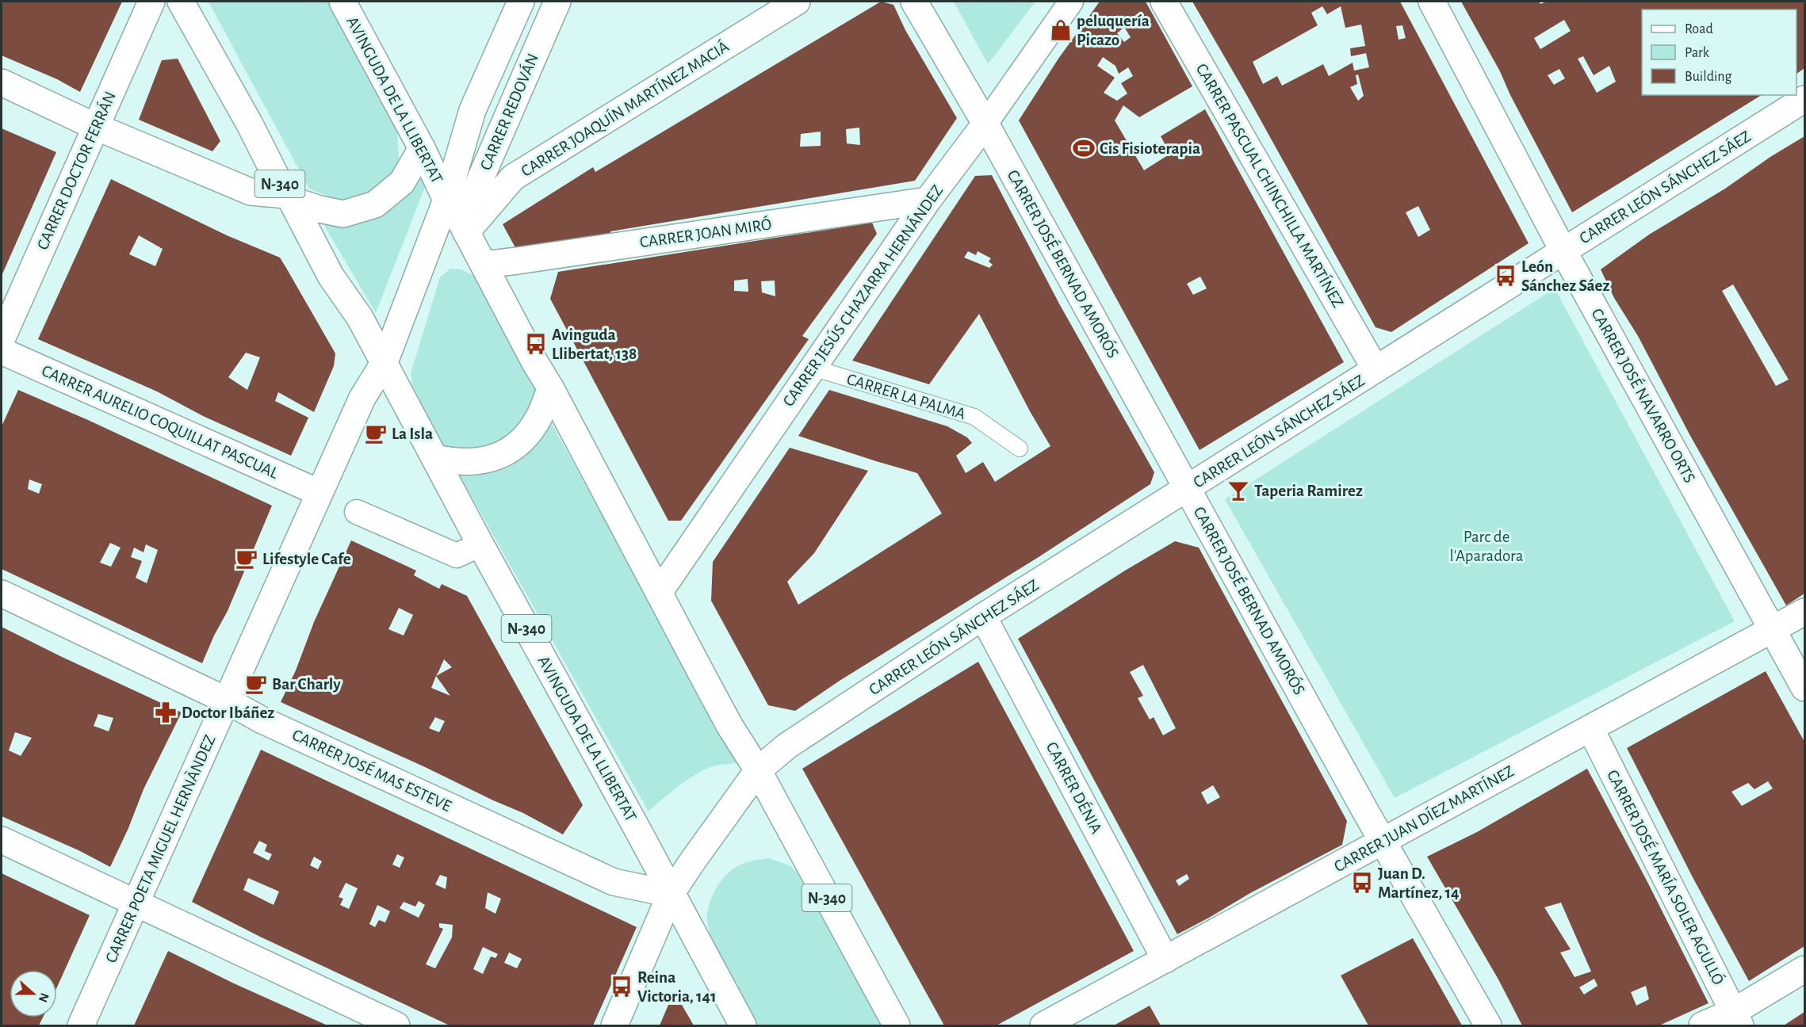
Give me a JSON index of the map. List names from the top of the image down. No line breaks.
{"streets":{"main road":["AVINGUDA DE LA LLIBERTAT","CARRER JOAQUÍN MARTÍNEZ MACIÁ","CARRER REDOVÁN","CARRER DOCTOR FERRÁN","N-340","CARRER PASCUAL CHINCHILLA MARTÍNEZ","CARRER LEÓN SÁNCHEZ SÁEZ","CARRER JOAN MIRÓ","CARRER JOSÉ BERNAD AMORÓS","CARRER JESÚS CHAZARRA HERNÁNDEZ","CARRER JOSÉ NAVARRO ORTS","CARRER AURELIO COQUILLAT PASCUAL","CARRER JOSÉ MAS ESTEVE","CARRER DÉNIA","CARRER JUAN DÍEZ MARTÍNEZ","CARRER POETA MIGUEL HERNÀNDEZ","CARRER JOSÉ MARÍA SOLER AGULLÓ"],"lane":["CARRER LA PALMA"]},"crossings":[["AVINGUDA DE LA LLIBERTAT","CARRER JOAQUÍN MARTÍNEZ MACIÁ"],["AVINGUDA DE LA LLIBERTAT","CARRER REDOVÁN"],["AVINGUDA DE LA LLIBERTAT","CARRER LEÓN SÁNCHEZ SÁEZ"],["AVINGUDA DE LA LLIBERTAT","CARRER JOAN MIRÓ"],["AVINGUDA DE LA LLIBERTAT","CARRER JESÚS CHAZARRA HERNÁNDEZ"],["AVINGUDA DE LA LLIBERTAT","CARRER JOSÉ MAS ESTEVE"],["AVINGUDA DE LA LLIBERTAT","CARRER POETA MIGUEL HERNÀNDEZ"],["CARRER JOAQUÍN MARTÍNEZ MACIÁ","CARRER REDOVÁN"],["CARRER PASCUAL CHINCHILLA MARTÍNEZ","CARRER LEÓN SÁNCHEZ SÁEZ"],["CARRER LEÓN SÁNCHEZ SÁEZ","CARRER JOSÉ BERNAD AMORÓS"],["CARRER LEÓN SÁNCHEZ SÁEZ","CARRER JOSÉ NAVARRO ORTS"],["CARRER LEÓN SÁNCHEZ SÁEZ","CARRER DÉNIA"],["CARRER JOAN MIRÓ","CARRER JESÚS CHAZARRA HERNÁNDEZ"],["CARRER JOSÉ BERNAD AMORÓS","CARRER JESÚS CHAZARRA HERNÁNDEZ"],["CARRER JOSÉ BERNAD AMORÓS","CARRER JUAN DÍEZ MARTÍNEZ"],["CARRER JESÚS CHAZARRA HERNÁNDEZ","CARRER LA PALMA"],["CARRER JOSÉ NAVARRO ORTS","CARRER JUAN DÍEZ MARTÍNEZ"],["CARRER AURELIO COQUILLAT PASCUAL","CARRER POETA MIGUEL HERNÀNDEZ"],["CARRER JOSÉ MAS ESTEVE","CARRER POETA MIGUEL HERNÀNDEZ"],["CARRER DÉNIA","CARRER JUAN DÍEZ MARTÍNEZ"],["CARRER JUAN DÍEZ MARTÍNEZ","CARRER JOSÉ MARÍA SOLER AGULLÓ"]],"parks":["Parc de l'Aparadora"],"places":{"shop":["peluquería Picazo"],"sports":["Cis Fisioterapia"],"bus stop":["León Sánchez Sáez","Avinguda Llibertat, 138","Juan D. Martínez, 14","Reina Victoria, 141"],"cafe":["La Isla","Lifestyle Cafe","Bar Charly"],"bar":["Taperia Ramirez"],"pharmacy":["Doctor Ibáñez"]},"legend":["Road","Park","Building"],"north":"right"}
